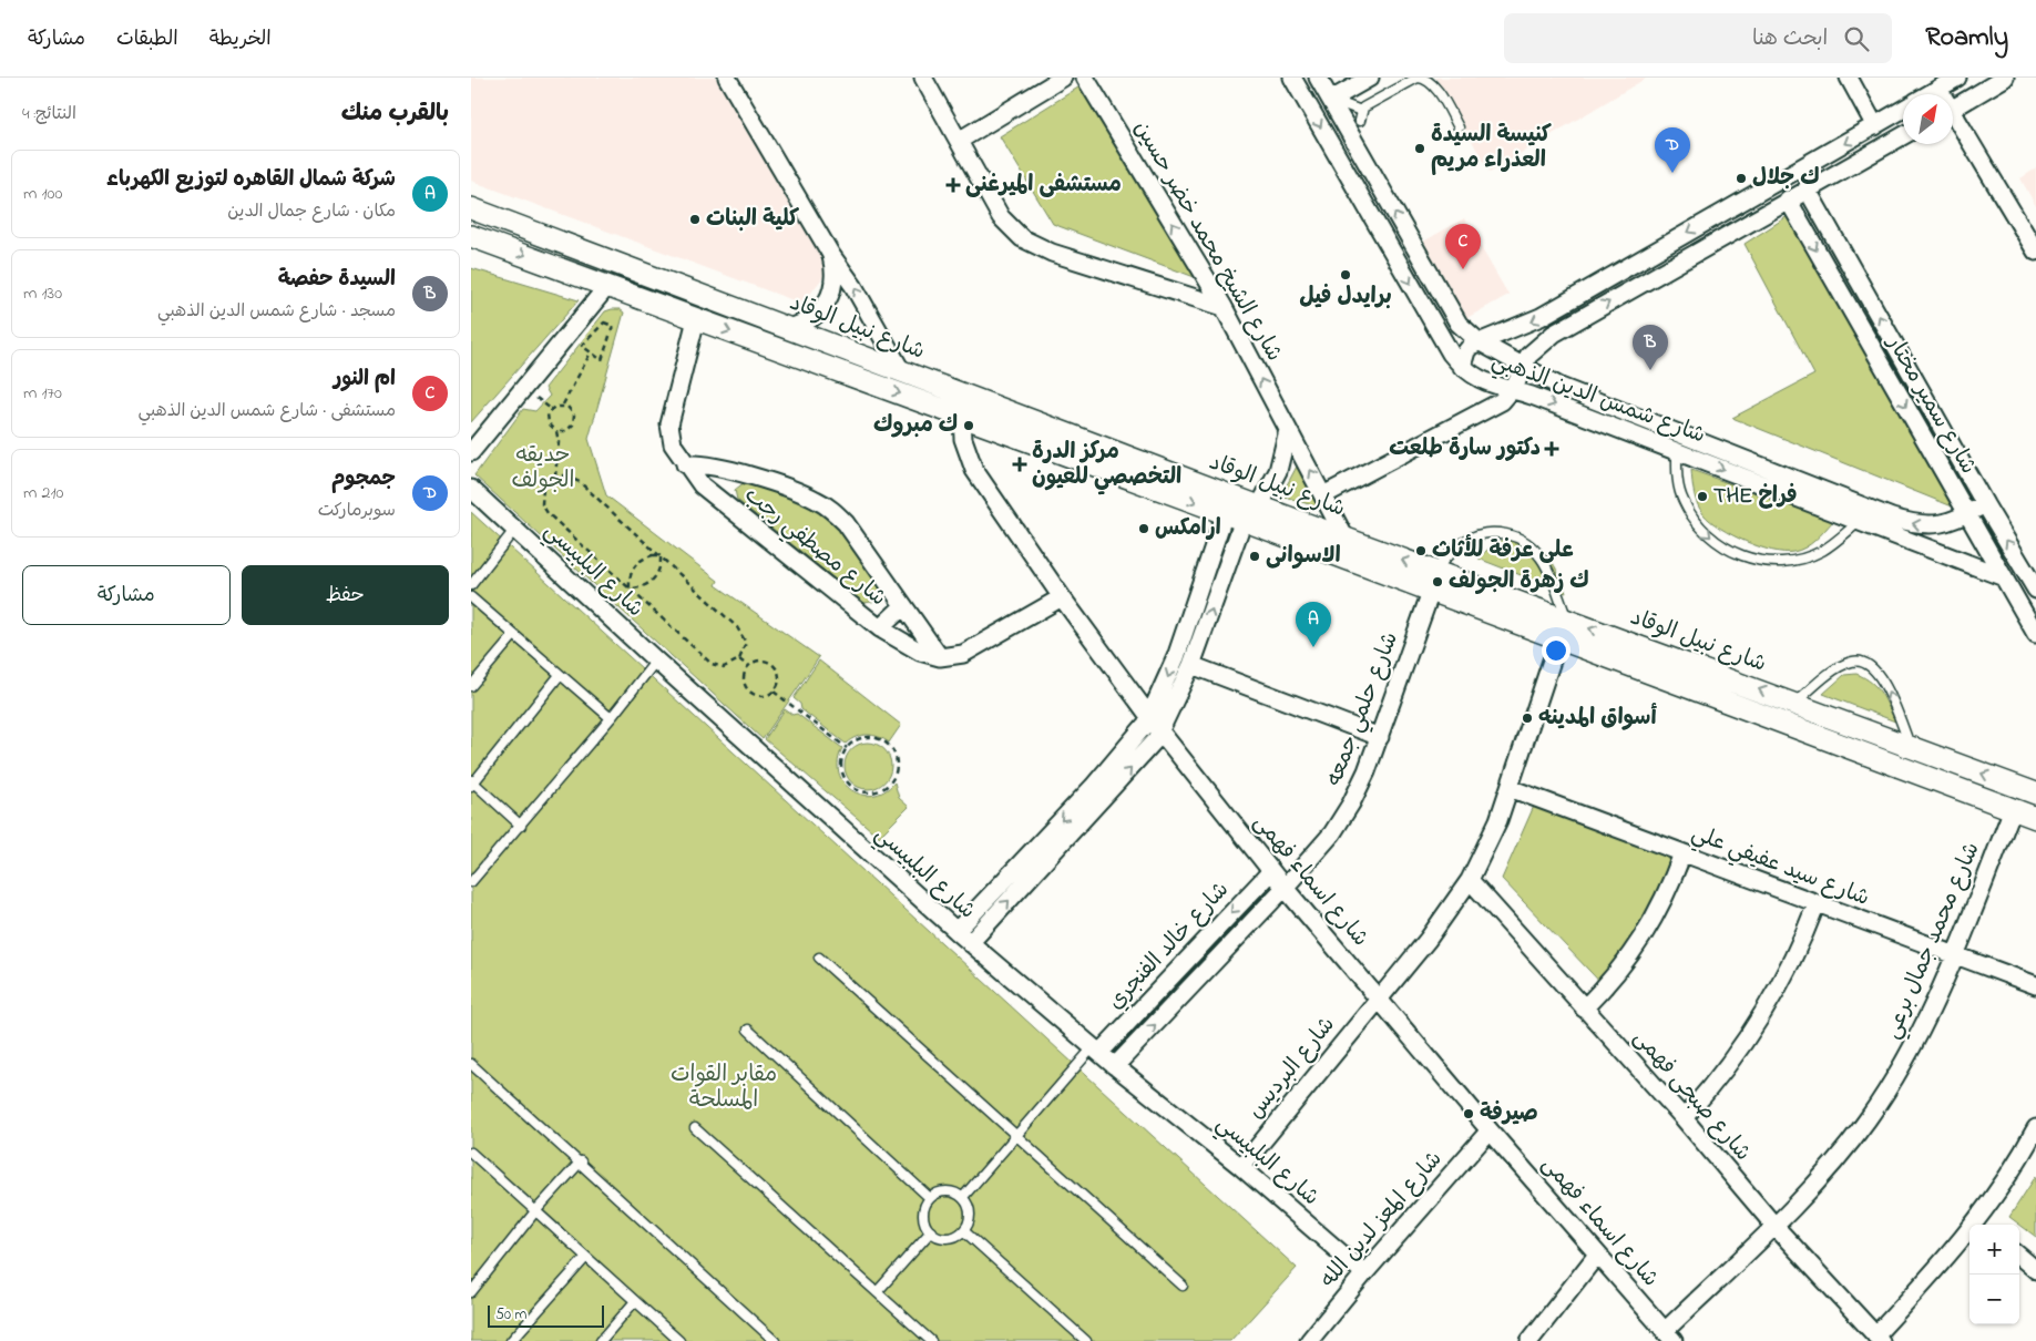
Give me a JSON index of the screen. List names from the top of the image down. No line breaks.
{"streets":{"street":["شارع الشيخ محمد خضر حسين","شارع نبيل الوقاد","شارع شمس الدين الذهبي","شارع سمير مختار","شارع مصطفي رجب","شارع البلبيسي","شارع حلمي جمعه","شارع سيد عفيفي علي","شارع اسماء فهمى","شارع محمد جمال برعي","شارع خالد الفنجري","شارع البرديس","شارع صبحى فهمى","شارع المعز لدين الله"]},"crossings":[["شارع الشيخ محمد خضر حسين","شارع نبيل الوقاد"],["شارع نبيل الوقاد","شارع مصطفي رجب"],["شارع نبيل الوقاد","شارع حلمي جمعه"],["شارع نبيل الوقاد","شارع اسماء فهمى"],["شارع نبيل الوقاد","شارع محمد جمال برعي"],["شارع نبيل الوقاد","شارع البرديس"],["شارع شمس الدين الذهبي","شارع سمير مختار"],["شارع البلبيسي","شارع خالد الفنجري"],["شارع البلبيسي","شارع البرديس"],["شارع البلبيسي","شارع المعز لدين الله"],["شارع حلمي جمعه","شارع اسماء فهمى"],["شارع حلمي جمعه","شارع خالد الفنجري"],["شارع سيد عفيفي علي","شارع محمد جمال برعي"],["شارع سيد عفيفي علي","شارع البرديس"],["شارع اسماء فهمى","شارع محمد جمال برعي"],["شارع اسماء فهمى","شارع خالد الفنجري"],["شارع اسماء فهمى","شارع البرديس"],["شارع اسماء فهمى","شارع المعز لدين الله"],["شارع محمد جمال برعي","شارع صبحى فهمى"],["شارع البرديس","شارع صبحى فهمى"]],"one_way":["شارع الشيخ محمد خضر حسين"],"parks":["حديقه الجولف","مقابر القوات المسلحة"],"places":{"other":["كنيسة السيدة العذراء مريم","ك جلال","كلية البنات","برايدل فيل","ك مبروك","THE فراخ","ارامكس","على عرفة للأثاث","الاسوانى","ك زهرة الجولف","أسواق المدينه","صيرفة"],"health":["مستشفى الميرغنى","دكتور سارة طلعت","مركز الدرة التخصصي للعيون"]},"scale_bar":"50 m","north":"top right","page":{"header":"Roamly","search":"ابحث هنا","nav":["الخريطة","الطبقات","مشاركة"],"heading":["بالقرب منك","النتائج: 4"],"pins":["D","C","B","A"],"list":[{"mark":"A","name":"شركة شمال القاهره لتوزيع الكهرباء","note":"مكان · شارع جمال الدين","value":"100 m"},{"mark":"B","name":"السيدة حفصة","note":"مسجد · شارع شمس الدين الذهبي","value":"130 m"},{"mark":"C","name":"ام النور","note":"مستشفى · شارع شمس الدين الذهبي","value":"170 m"},{"mark":"D","name":"جمجوم","note":"سوبرماركت","value":"210 m"}],"buttons":["حفظ","مشاركة"],"map_buttons":["+","−"],"scale":"50 m"}}
